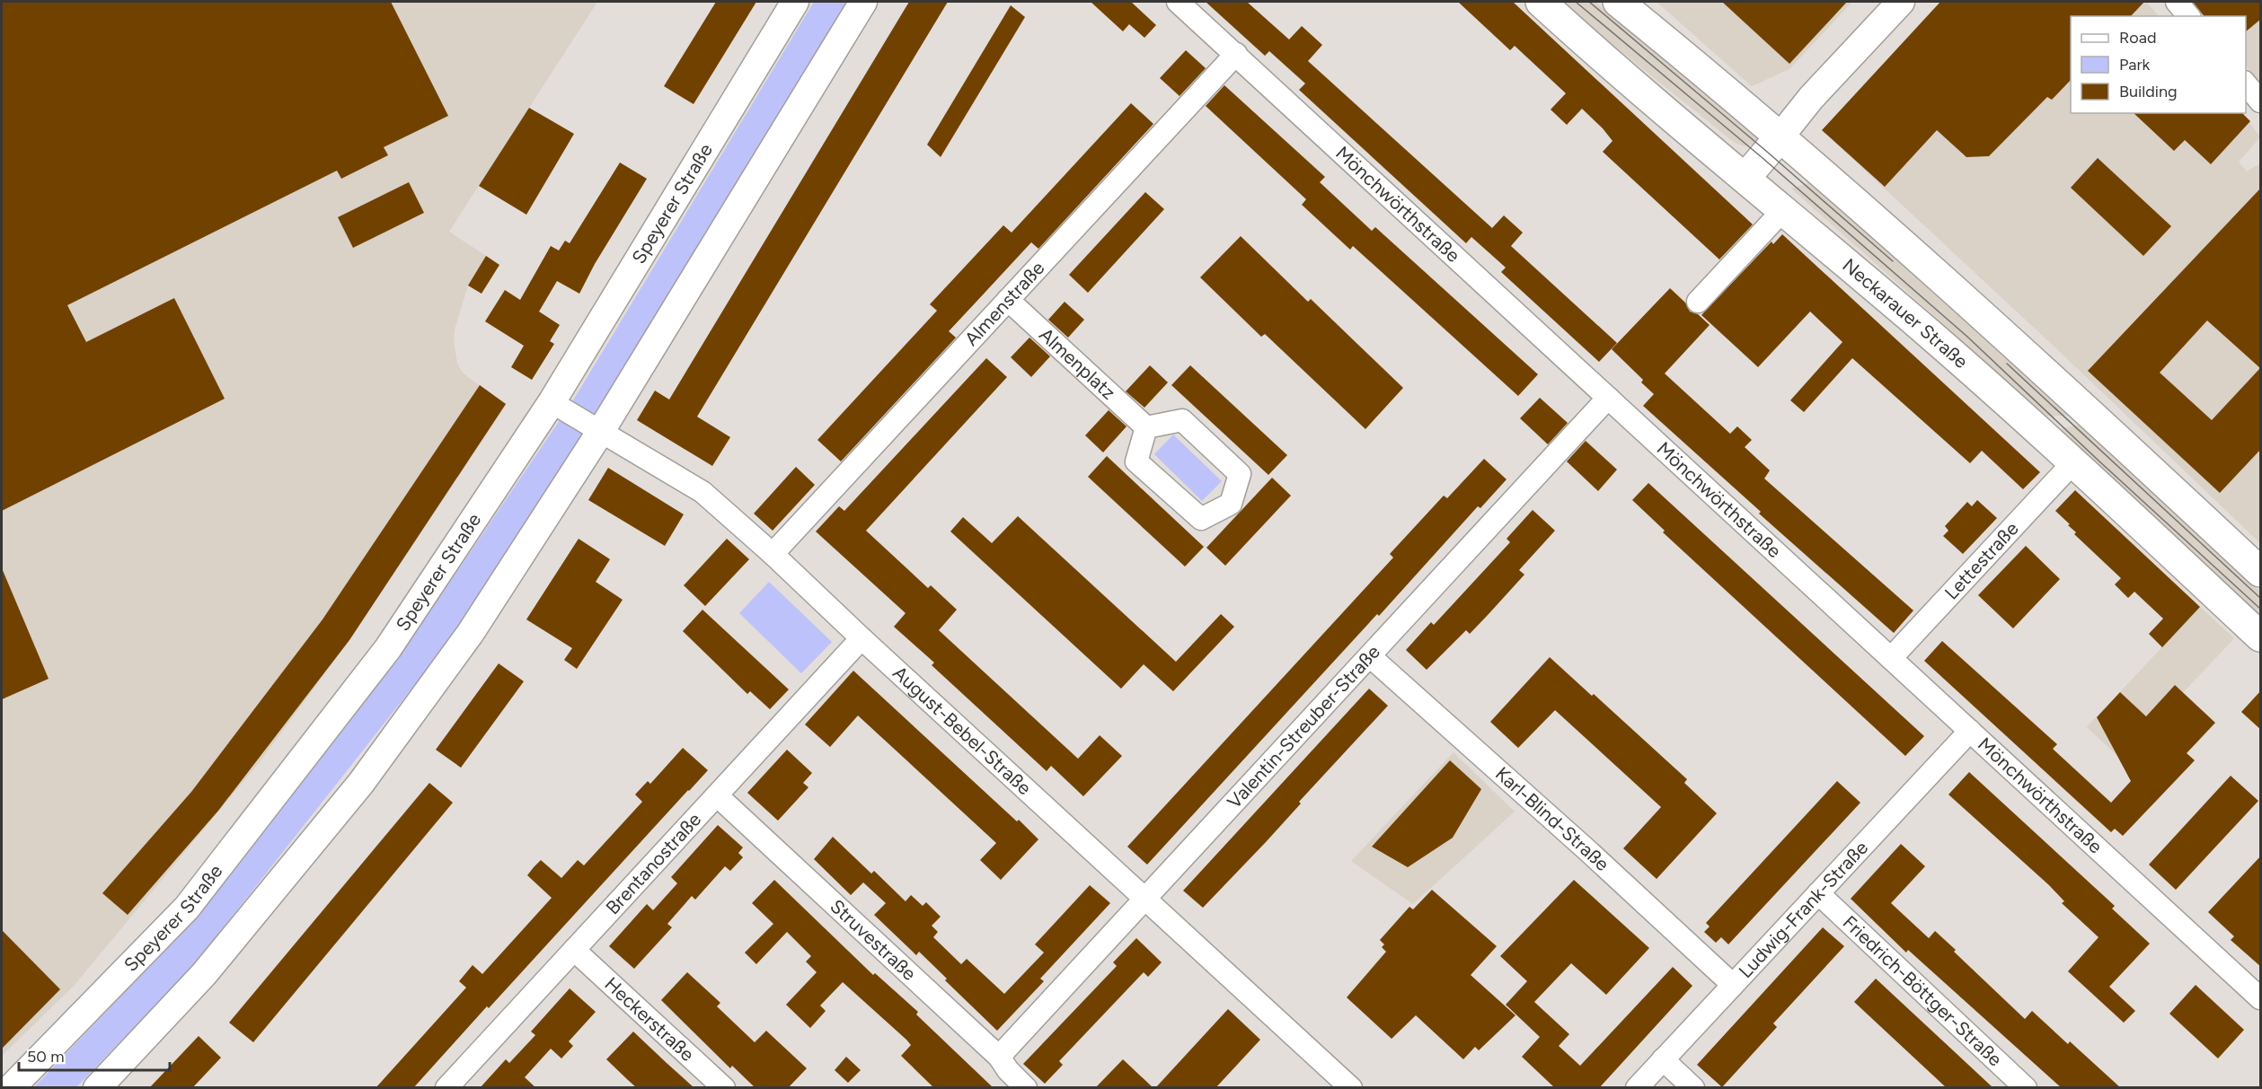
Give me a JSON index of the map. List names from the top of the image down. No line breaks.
{"streets":{"main road":["Neckarauer Straße"],"street":["Speyerer Straße","Mönchwörthstraße","Almenstraße","Almenplatz","Lettestraße","Valentin-Streuber-Straße","August-Bebel-Straße","Karl-Blind-Straße","Brentanostraße","Ludwig-Frank-Straße","Struvestraße","Friedrich-Böttger-Straße","Heckerstraße"]},"crossings":[["Speyerer Straße","August-Bebel-Straße"],["Mönchwörthstraße","Almenstraße"],["Mönchwörthstraße","Lettestraße"],["Mönchwörthstraße","Valentin-Streuber-Straße"],["Mönchwörthstraße","Ludwig-Frank-Straße"],["Almenstraße","Almenplatz"],["Almenstraße","August-Bebel-Straße"],["Neckarauer Straße","Lettestraße"],["Valentin-Streuber-Straße","August-Bebel-Straße"],["Valentin-Streuber-Straße","Karl-Blind-Straße"],["Valentin-Streuber-Straße","Struvestraße"],["August-Bebel-Straße","Brentanostraße"],["Karl-Blind-Straße","Ludwig-Frank-Straße"],["Brentanostraße","Struvestraße"],["Brentanostraße","Heckerstraße"],["Ludwig-Frank-Straße","Friedrich-Böttger-Straße"]],"legend":["Road","Park","Building"],"scale_bar":"50 m"}
